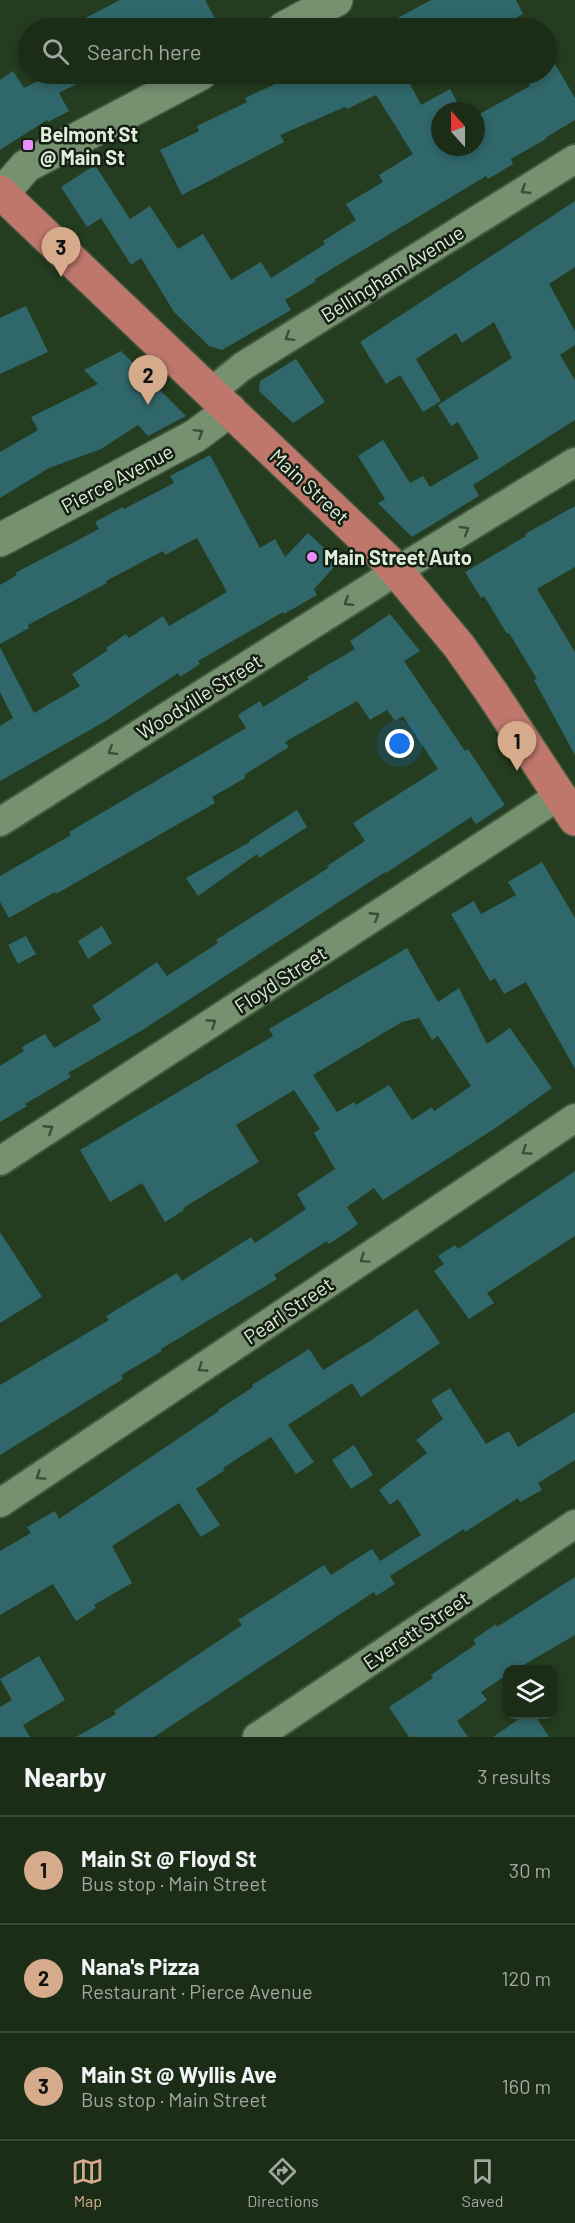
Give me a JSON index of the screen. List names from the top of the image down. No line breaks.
{"streets":{"main road":["Main Street"],"street":["Bellingham Avenue","Pierce Avenue","Woodville Street","Floyd Street","Pearl Street","Everett Street"]},"crossings":[["Bellingham Avenue","Pierce Avenue"],["Bellingham Avenue","Main Street"],["Pierce Avenue","Main Street"],["Main Street","Woodville Street"],["Main Street","Floyd Street"]],"one_way":["Bellingham Avenue","Pierce Avenue","Floyd Street","Pearl Street"],"places":{"transit":["Belmont St @ Main St"],"other":["Main Street Auto"]},"north":"top","page":{"search":"Search here","pins":["3","2","1"],"heading":["Nearby","3 results"],"list":[{"mark":"1","name":"Main St @ Floyd St","note":"Bus stop · Main Street","value":"30 m"},{"mark":"2","name":"Nana's Pizza","note":"Restaurant · Pierce Avenue","value":"120 m"},{"mark":"3","name":"Main St @ Wyllis Ave","note":"Bus stop · Main Street","value":"160 m"}],"nav":["Map","Directions","Saved"]}}
